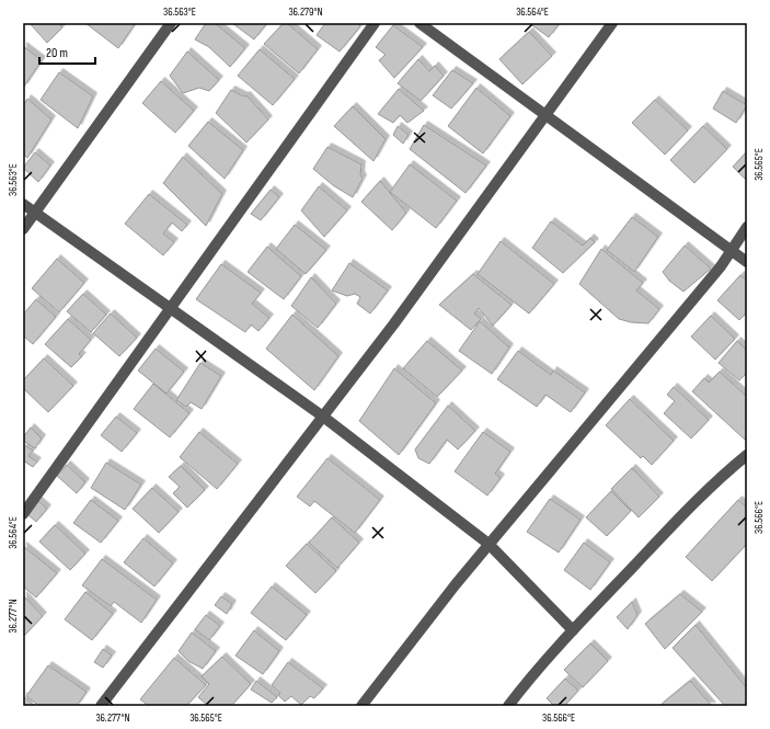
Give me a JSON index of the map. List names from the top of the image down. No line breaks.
{"scale_bar":"20 m","coordinates":["36.563°E","36.279°N","36.564°E","36.565°E","36.566°E","36.277°N"]}
